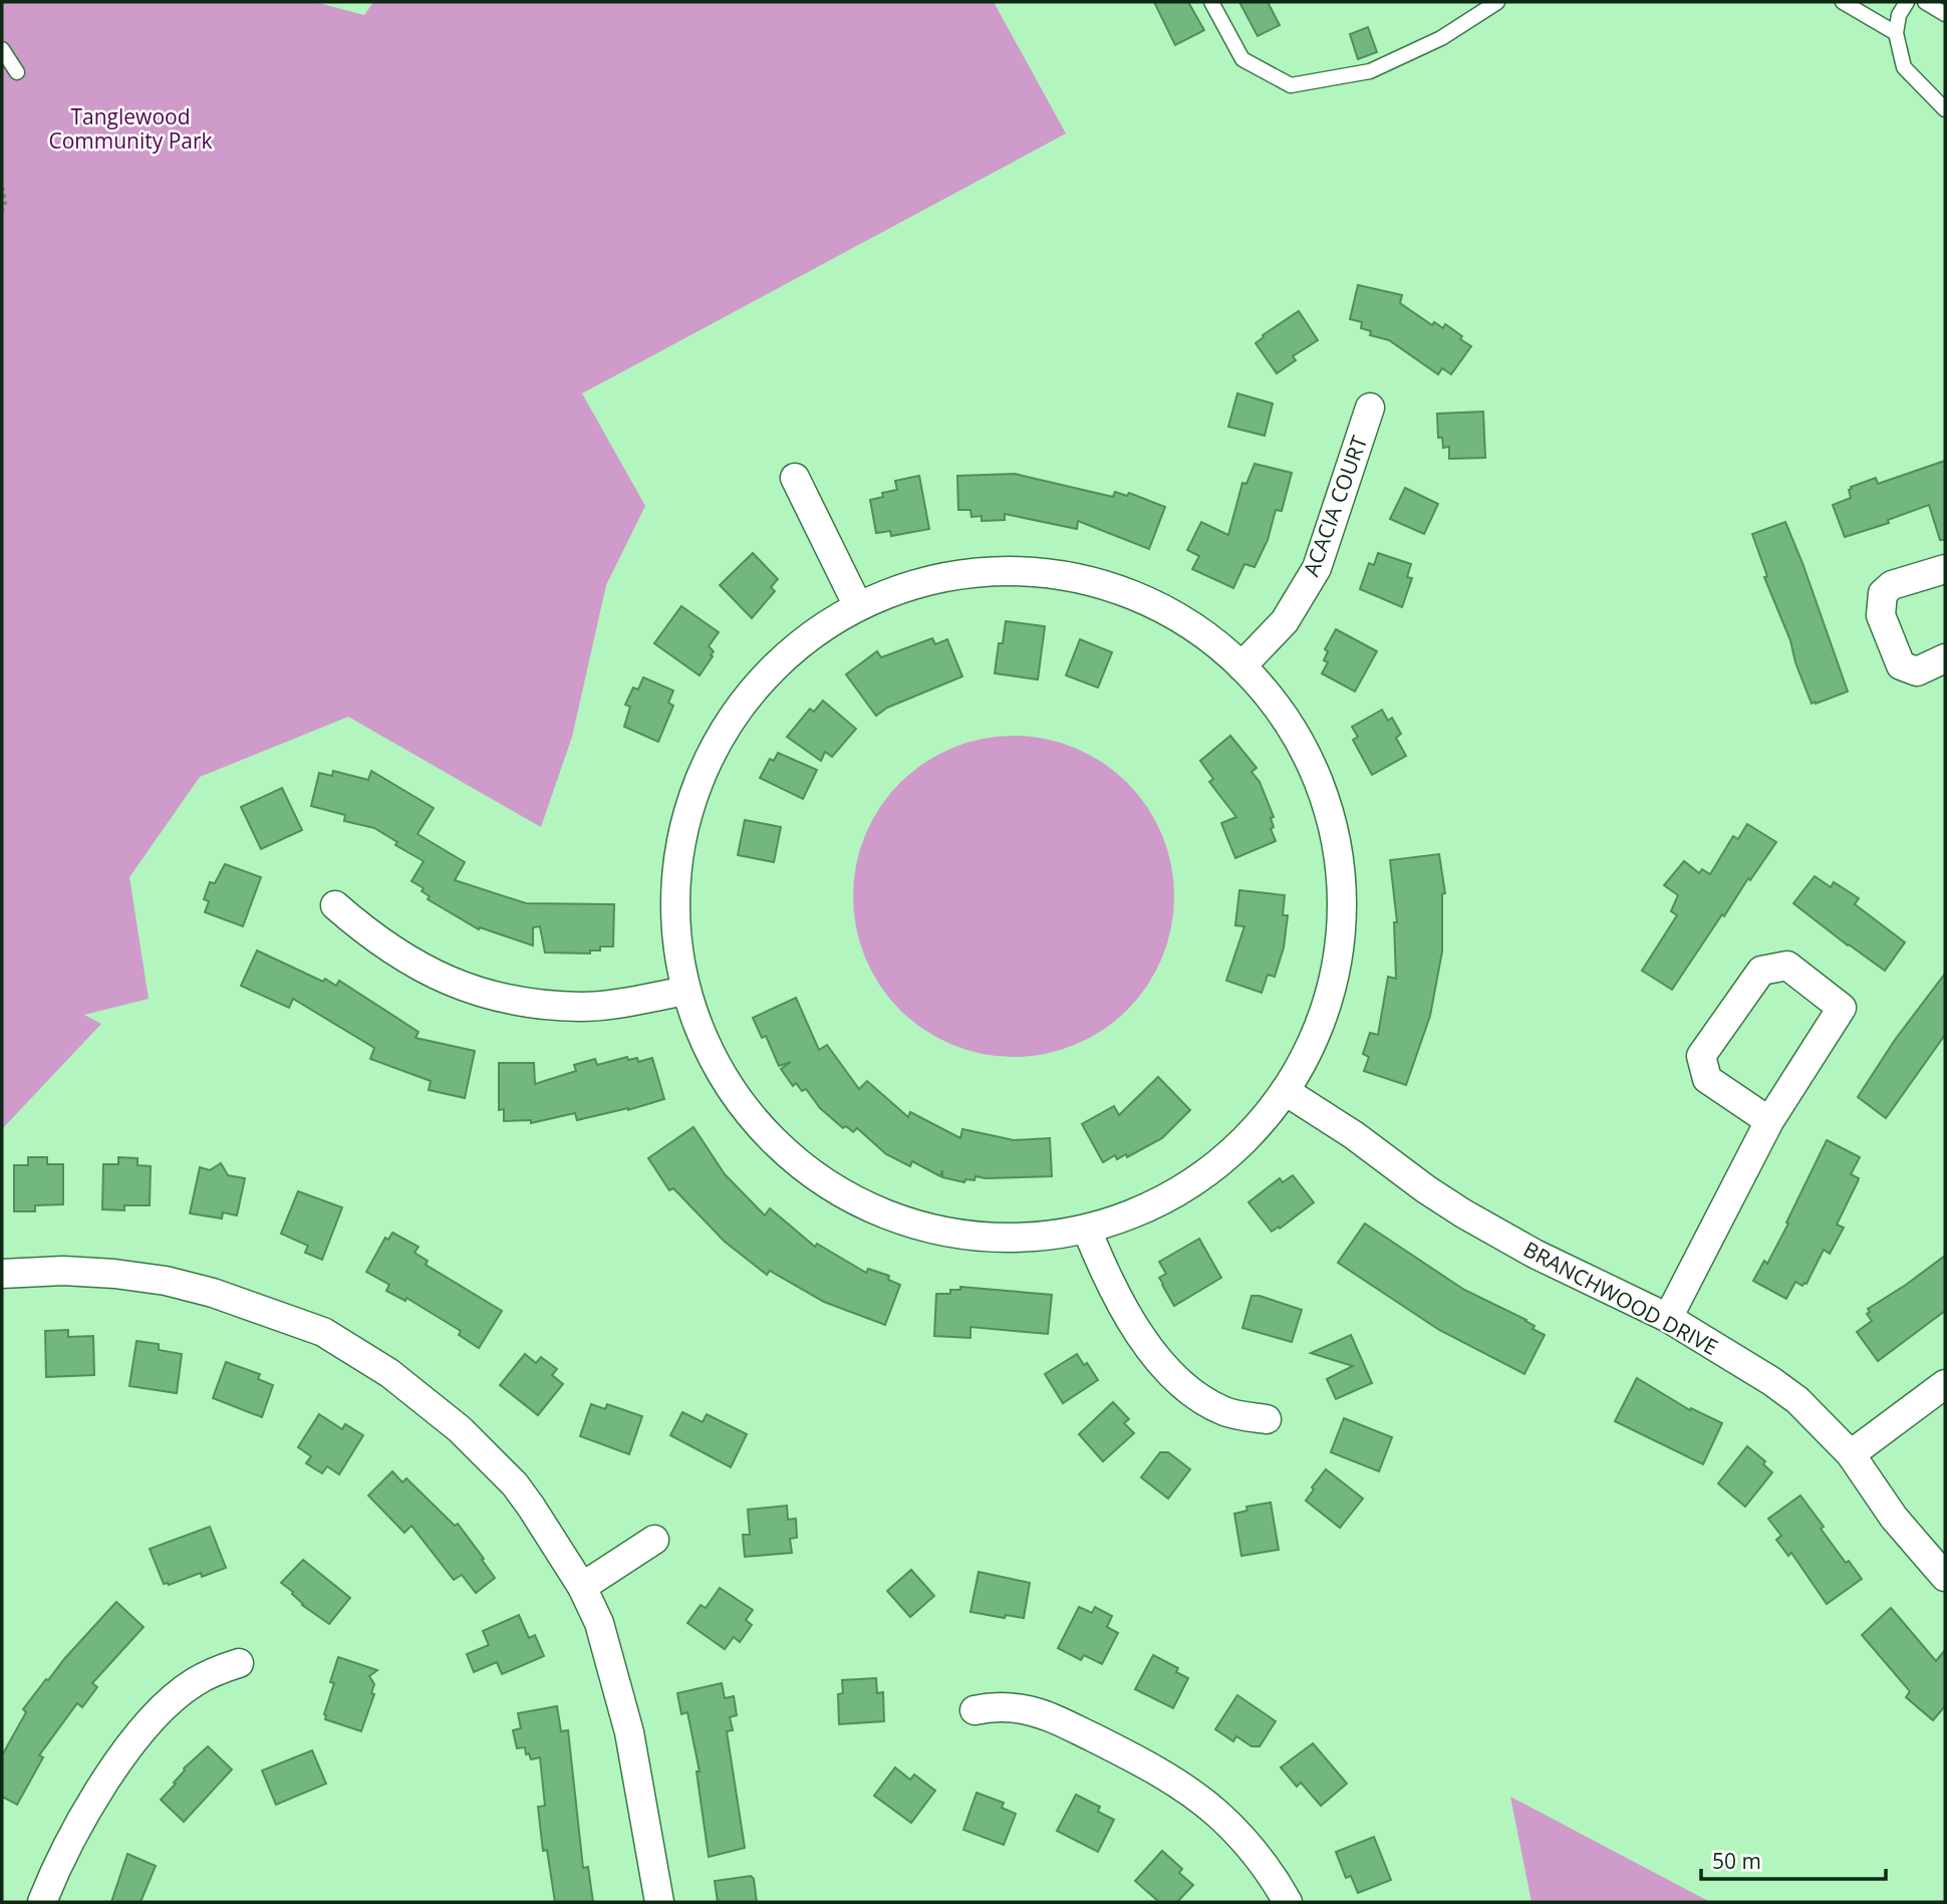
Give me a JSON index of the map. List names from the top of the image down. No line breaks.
{"streets":{"street":["ACACIA COURT","BRANCHWOOD DRIVE"]},"parks":["Tanglewood Community Park"],"scale_bar":"50 m"}
